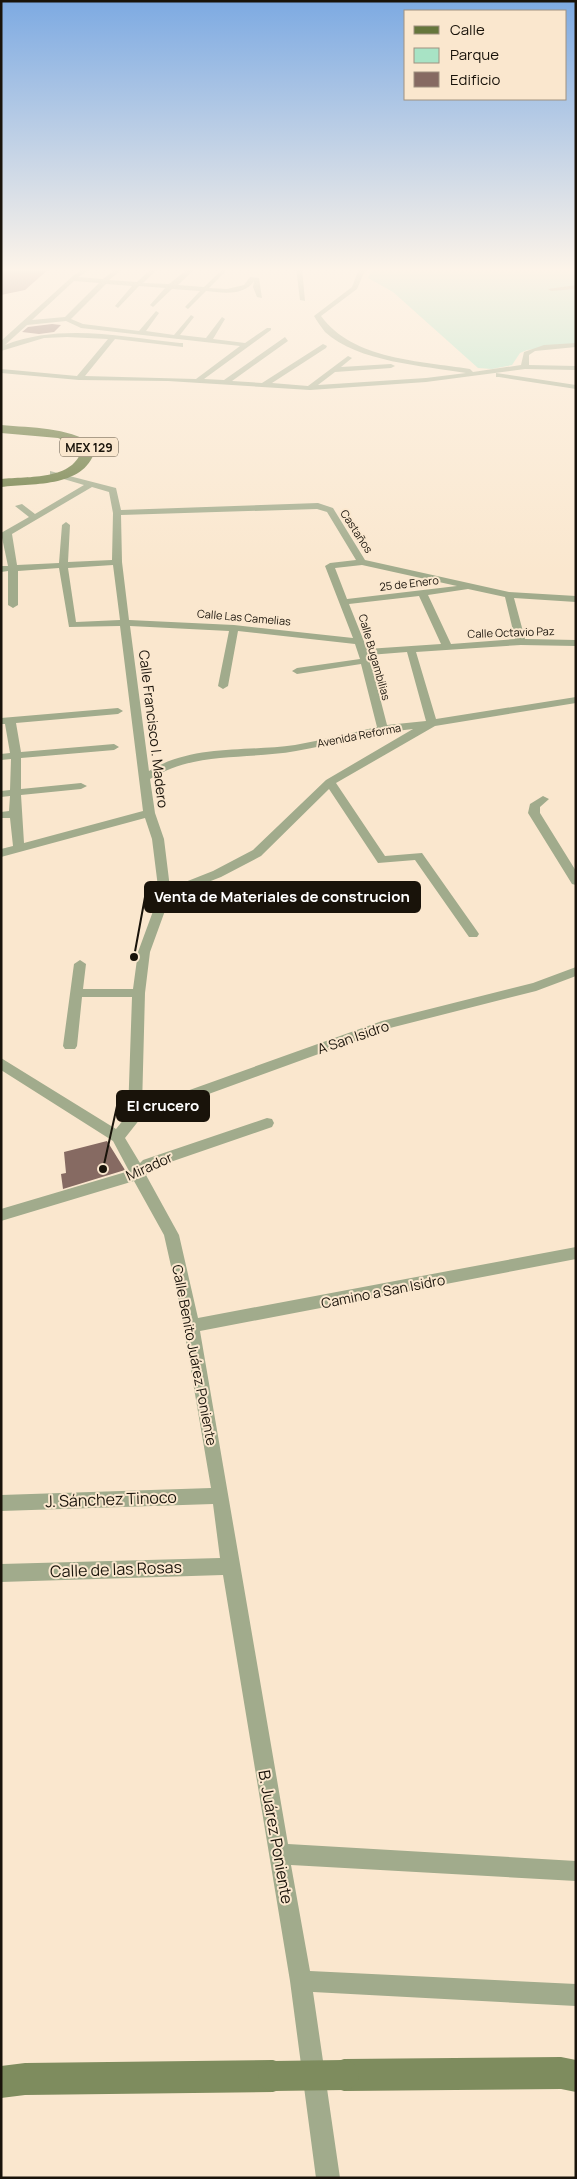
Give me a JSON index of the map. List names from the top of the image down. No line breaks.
{"streets":{"main road":["MEX 129"],"street":["Castaños","25 de Enero","Calle Las Camelias","Calle Octavio Paz","Calle Bugambilias","Calle Francisco I. Madero","Avenida Reforma","A San Isidro","Mirador","Camino a San Isidro","Calle Benito Juárez Poniente","J. Sánchez Tinoco","Calle de las Rosas","B. Juárez Poniente"]},"crossings":[["MEX 129","Calle Francisco I. Madero"],["Castaños","25 de Enero"],["Castaños","Calle Bugambilias"],["Castaños","Calle Francisco I. Madero"],["25 de Enero","Calle Bugambilias"],["Calle Las Camelias","Calle Octavio Paz"],["Calle Las Camelias","Calle Bugambilias"],["Calle Las Camelias","Calle Francisco I. Madero"],["Calle Octavio Paz","Calle Bugambilias"],["Calle Bugambilias","Avenida Reforma"],["Calle Francisco I. Madero","Avenida Reforma"],["Calle Francisco I. Madero","A San Isidro"],["Mirador","Calle Benito Juárez Poniente"],["Camino a San Isidro","Calle Benito Juárez Poniente"],["Calle Benito Juárez Poniente","J. Sánchez Tinoco"],["Calle Benito Juárez Poniente","B. Juárez Poniente"],["J. Sánchez Tinoco","B. Juárez Poniente"],["Calle de las Rosas","B. Juárez Poniente"]],"places":["Venta de Materiales de construcion","El crucero"],"legend":["Calle","Parque","Edificio"]}
